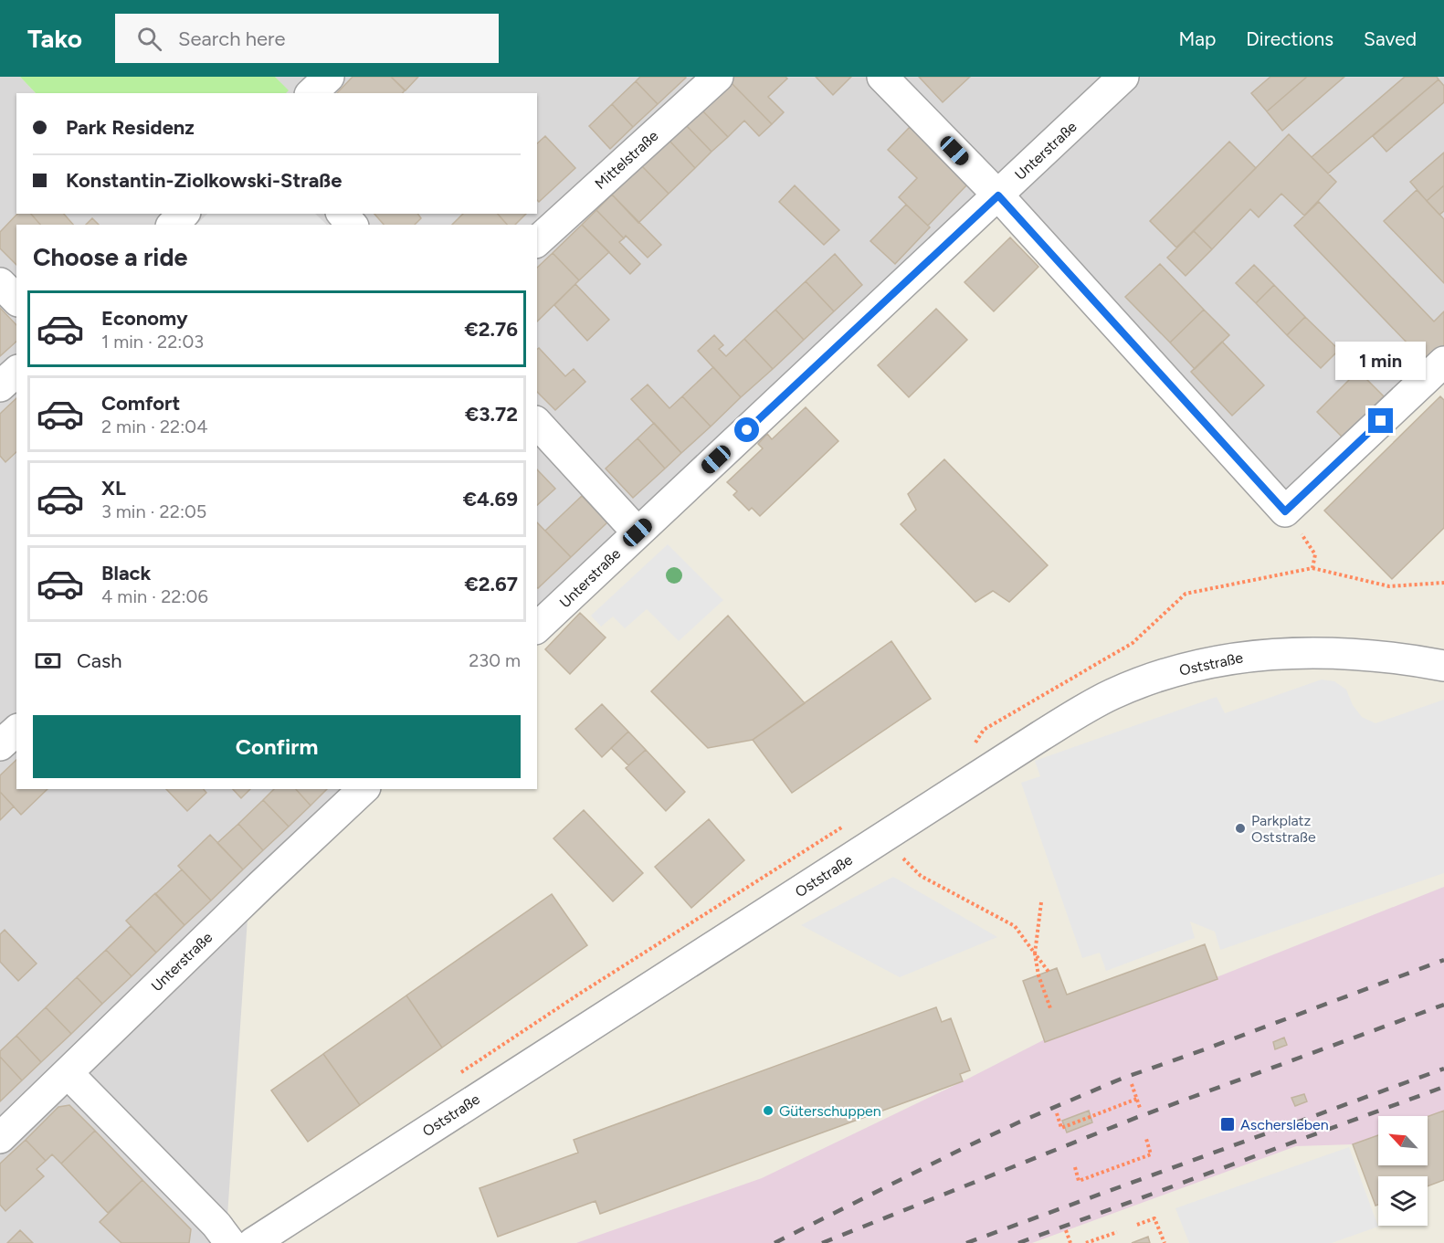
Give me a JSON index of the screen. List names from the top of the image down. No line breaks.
{"streets":{"street":["Unterstraße","Mittelstraße","Oststraße"]},"places":{"other":["Parkplatz Oststraße","Güterschuppen"],"transit":["Aschersleben"]},"north":"top left","page":{"header":"Tako","search":"Search here","nav":["Map","Directions","Saved"],"banner":["Park Residenz","Konstantin-Ziolkowski-Straße"],"heading":"Choose a ride","list":[{"name":"Economy","note":"1 min · 22:03","value":"€2.76"},{"name":"Comfort","note":"2 min · 22:04","value":"€3.72"},{"name":"XL","note":"3 min · 22:05","value":"€4.69"},{"name":"Black","note":"4 min · 22:06","value":"€2.67"}],"bubble":"1 min","pay":["Cash","230 m"],"buttons":"Confirm"}}
